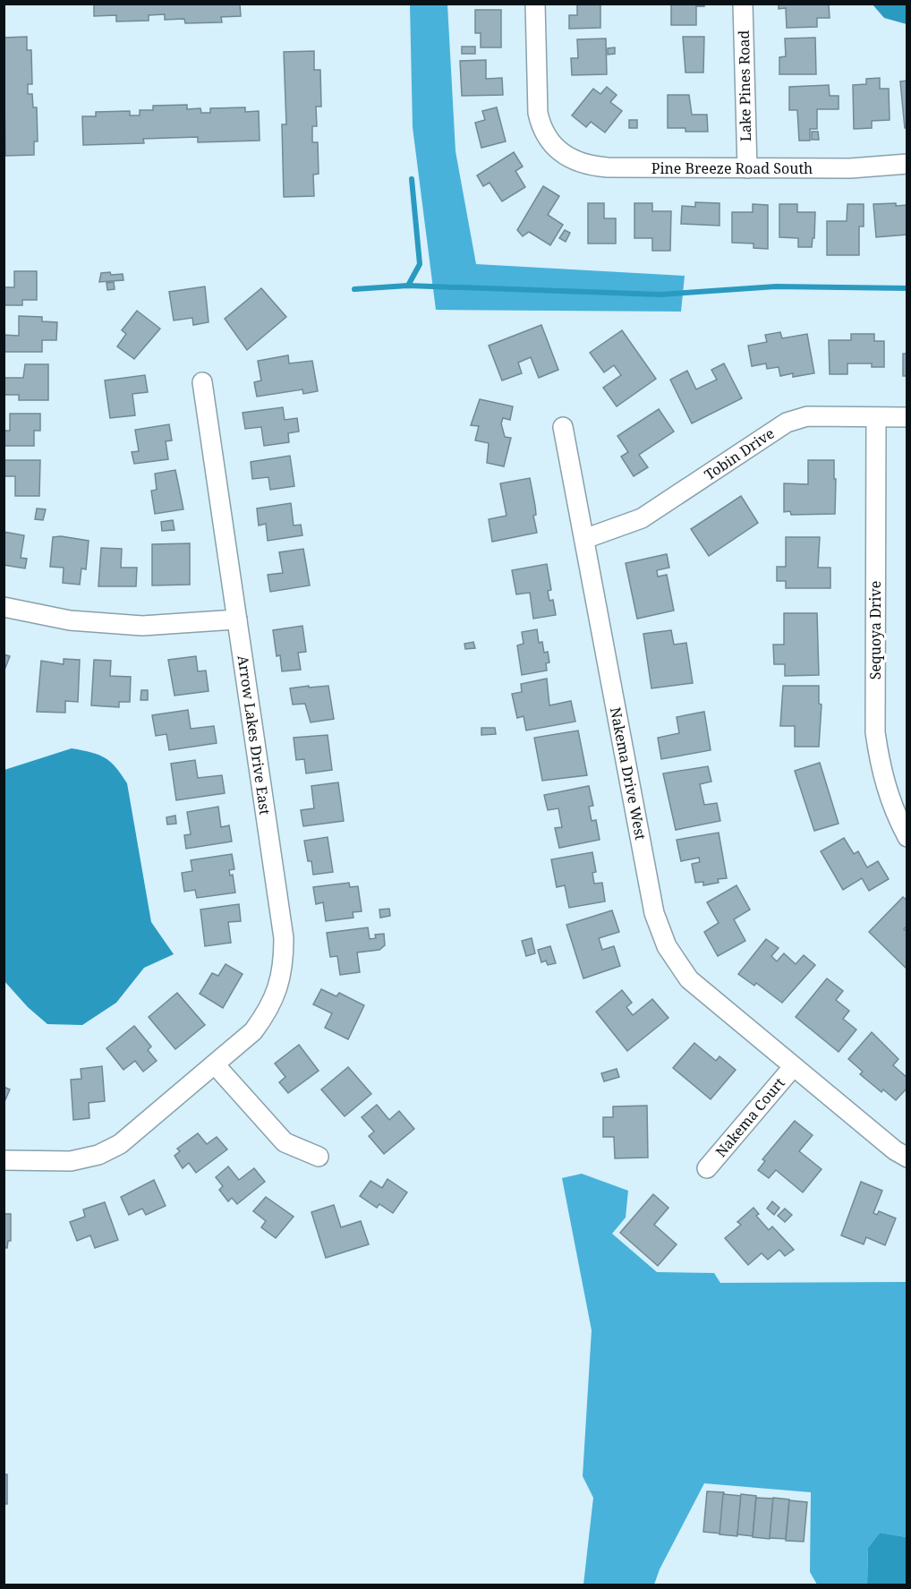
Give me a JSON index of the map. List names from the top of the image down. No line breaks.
{"streets":{"street":["Lake Pines Road","Pine Breeze Road South","Tobin Drive","Sequoya Drive","Arrow Lakes Drive East","Nakema Drive West","Nakema Court"]},"crossings":[["Lake Pines Road","Pine Breeze Road South"],["Tobin Drive","Sequoya Drive"],["Tobin Drive","Nakema Drive West"],["Nakema Drive West","Nakema Court"]]}
